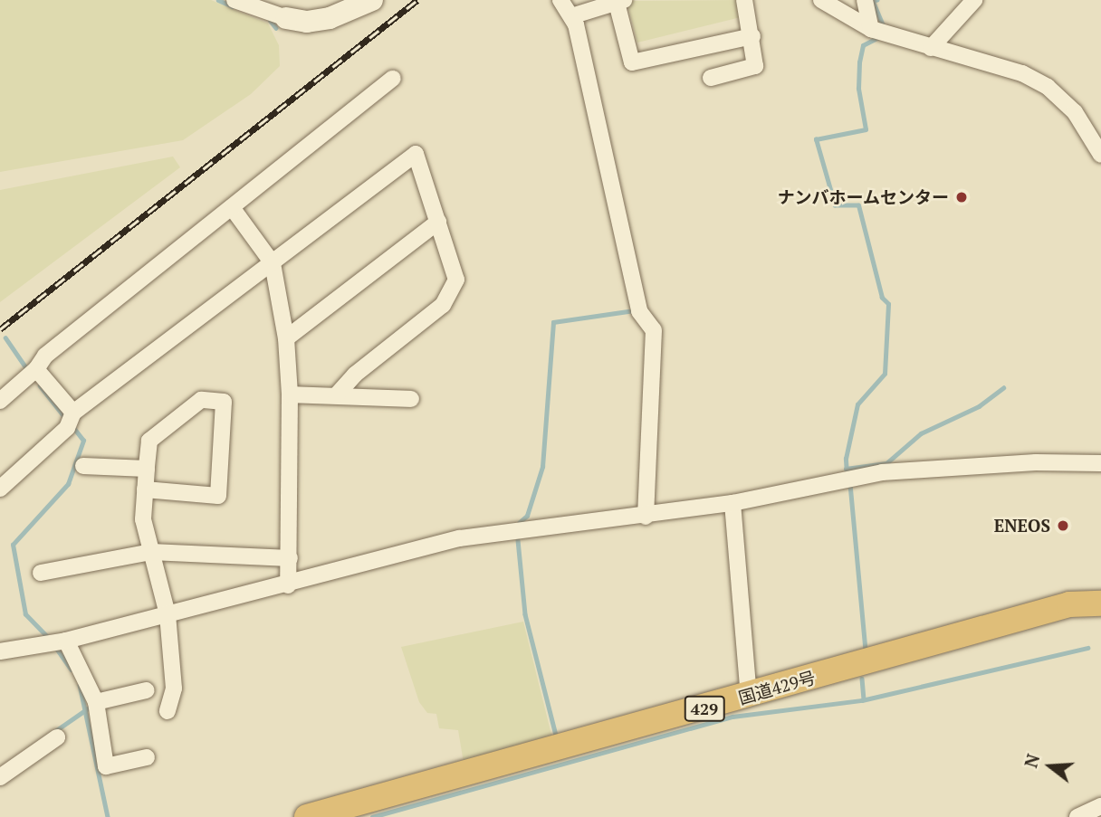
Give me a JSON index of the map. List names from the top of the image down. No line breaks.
{"streets":{"highway":["国道429号","429"]},"places":["ナンバホームセンター","ENEOS"],"north":"left"}
